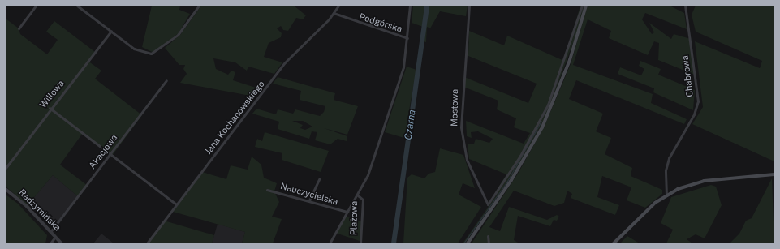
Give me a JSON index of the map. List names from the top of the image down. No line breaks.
{"streets":{"street":["Podgórska","Chabrowa","Willowa","Mostowa","Jana Kochanowskiego","Akacjowa","Nauczycielska","Radzymińska","Plażowa"]},"crossings":[["Podgórska","Jana Kochanowskiego"],["Akacjowa","Radzymińska"]],"water":["Czarna"]}
